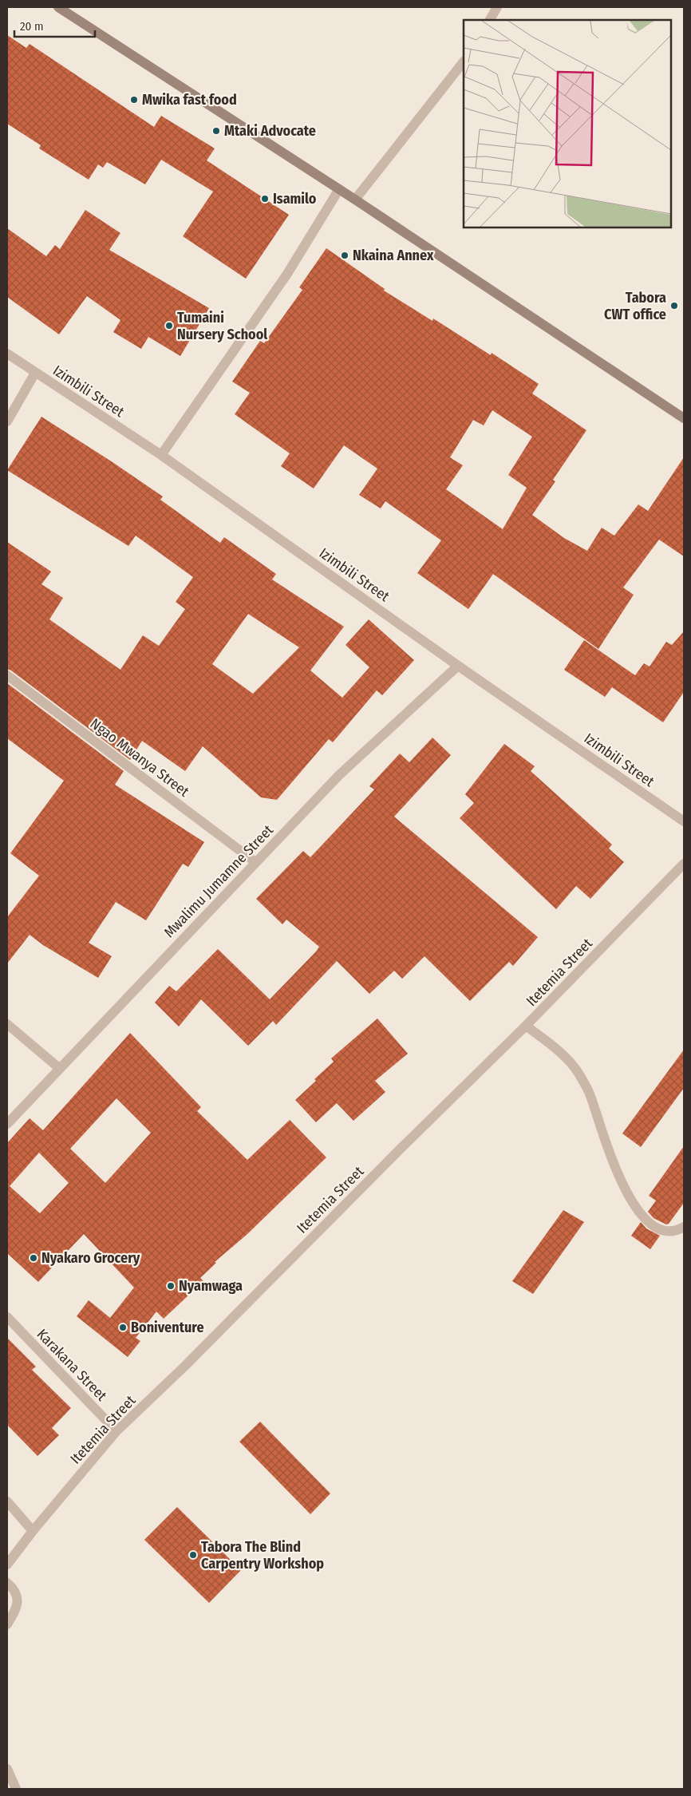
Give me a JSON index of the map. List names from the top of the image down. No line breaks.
{"streets":{"street":["Izimbili Street","Ngao Mwanya Street","Mwalimu Jumamne Street","Itetemia Street","Karakana Street"]},"crossings":[["Izimbili Street","Mwalimu Jumamne Street"],["Ngao Mwanya Street","Mwalimu Jumamne Street"],["Itetemia Street","Karakana Street"]],"places":["Mwika fast food","Mtaki Advocate","Isamilo","Nkaina Annex","Tabora CWT office","Tumaini Nursery School","Nyakaro Grocery","Nyamwaga","Boniventure","Tabora The Blind Carpentry Workshop"],"scale_bar":"20 m"}
